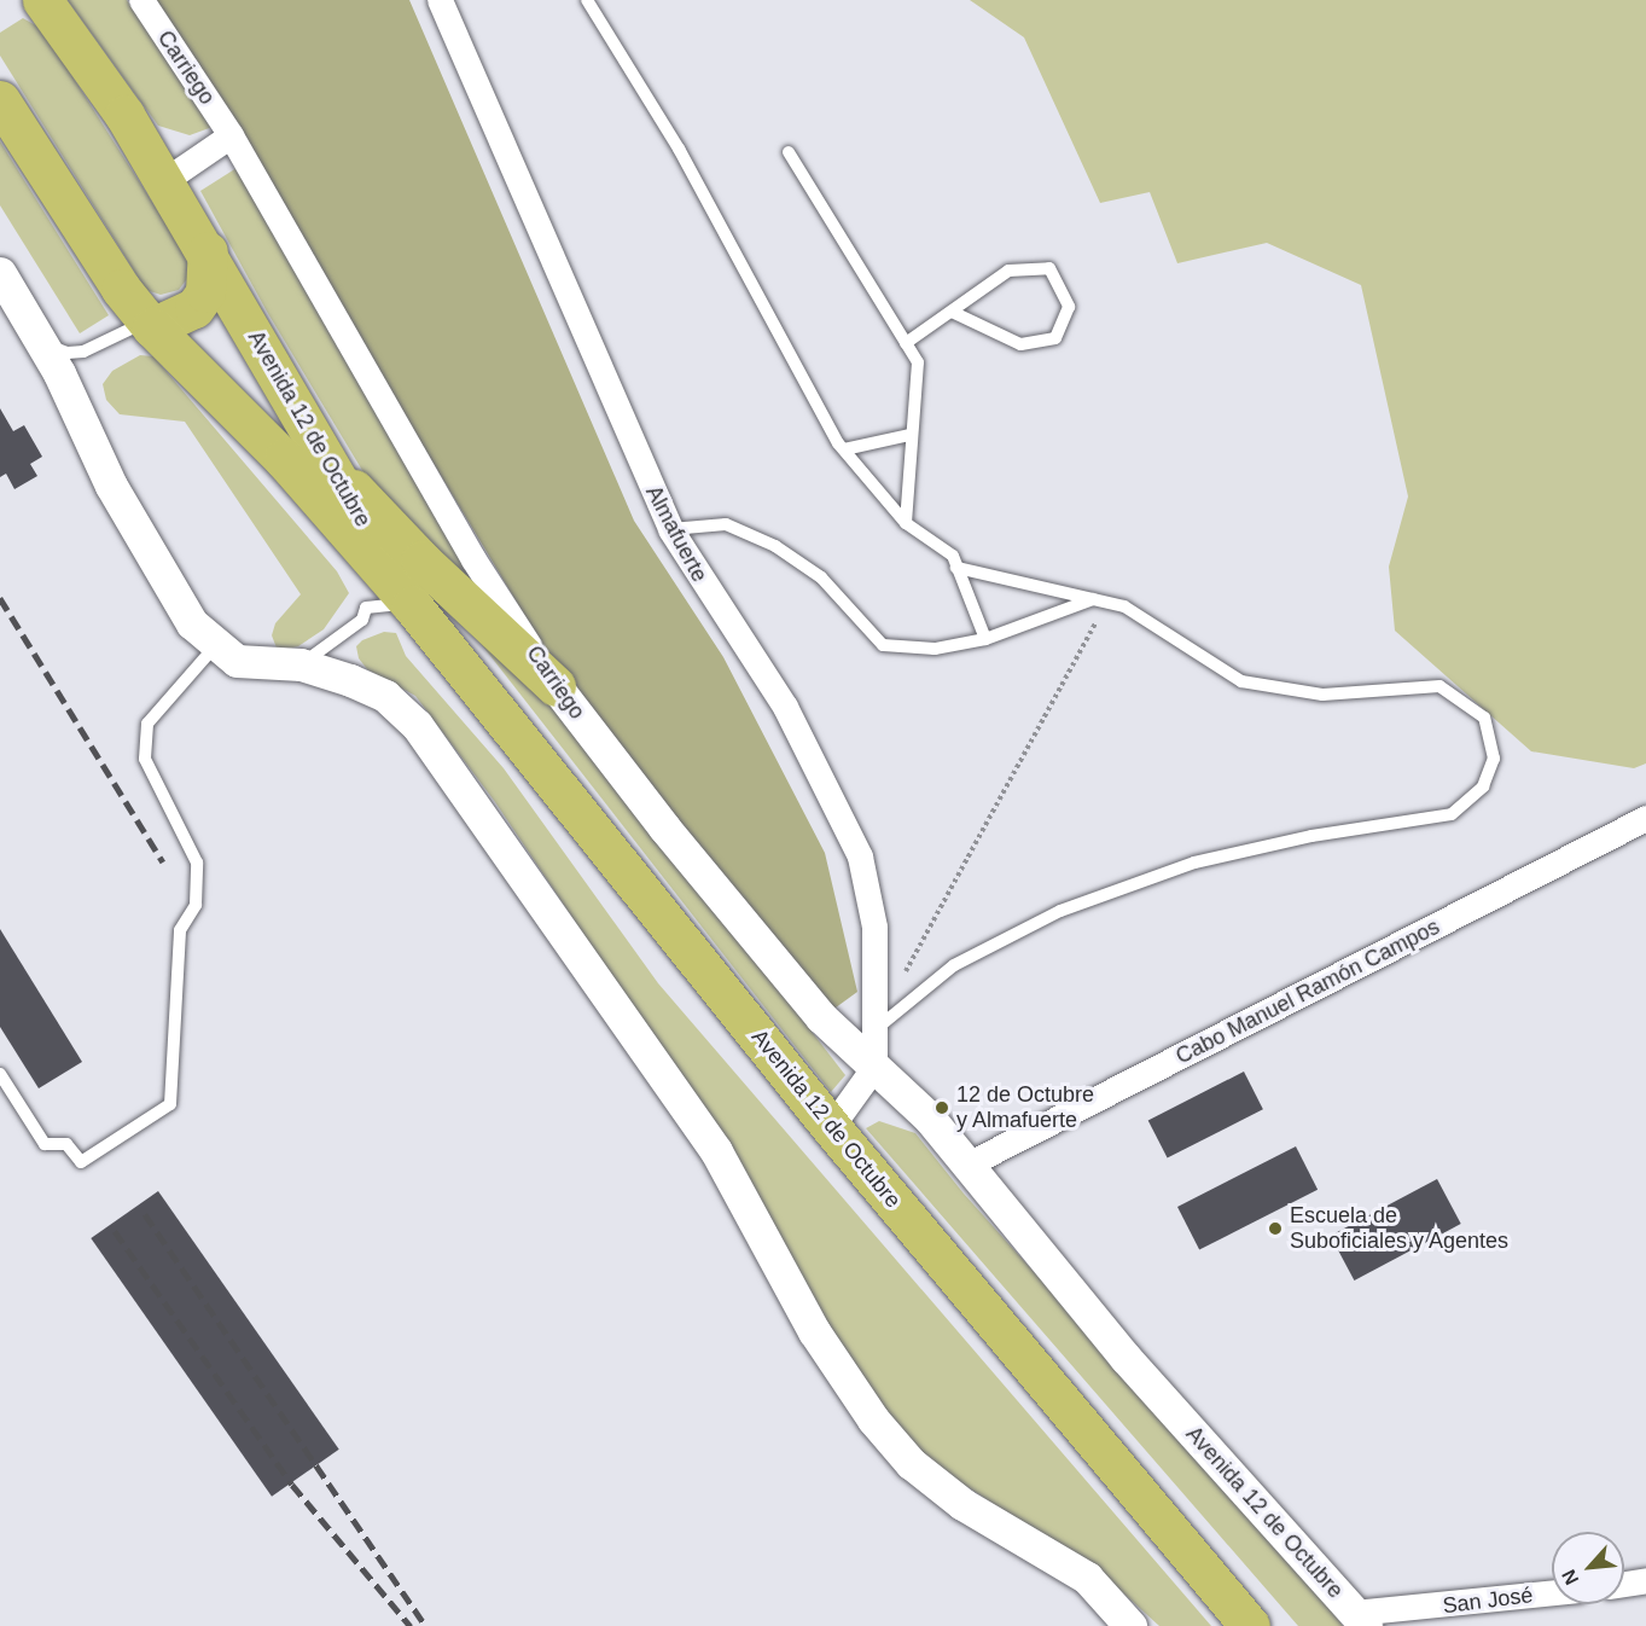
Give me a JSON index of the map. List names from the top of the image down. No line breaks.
{"streets":{"main road":["Avenida 12 de Octubre"],"street":["Carriego","Almafuerte","Cabo Manuel Ramón Campos","San José"]},"crossings":[["Carriego","Avenida 12 de Octubre"],["Carriego","Almafuerte"],["Carriego","Cabo Manuel Ramón Campos"],["Avenida 12 de Octubre","Cabo Manuel Ramón Campos"],["Avenida 12 de Octubre","San José"]],"places":["12 de Octubre y Almafuerte","Escuela de Suboficiales y Agentes"],"north":"bottom left"}
